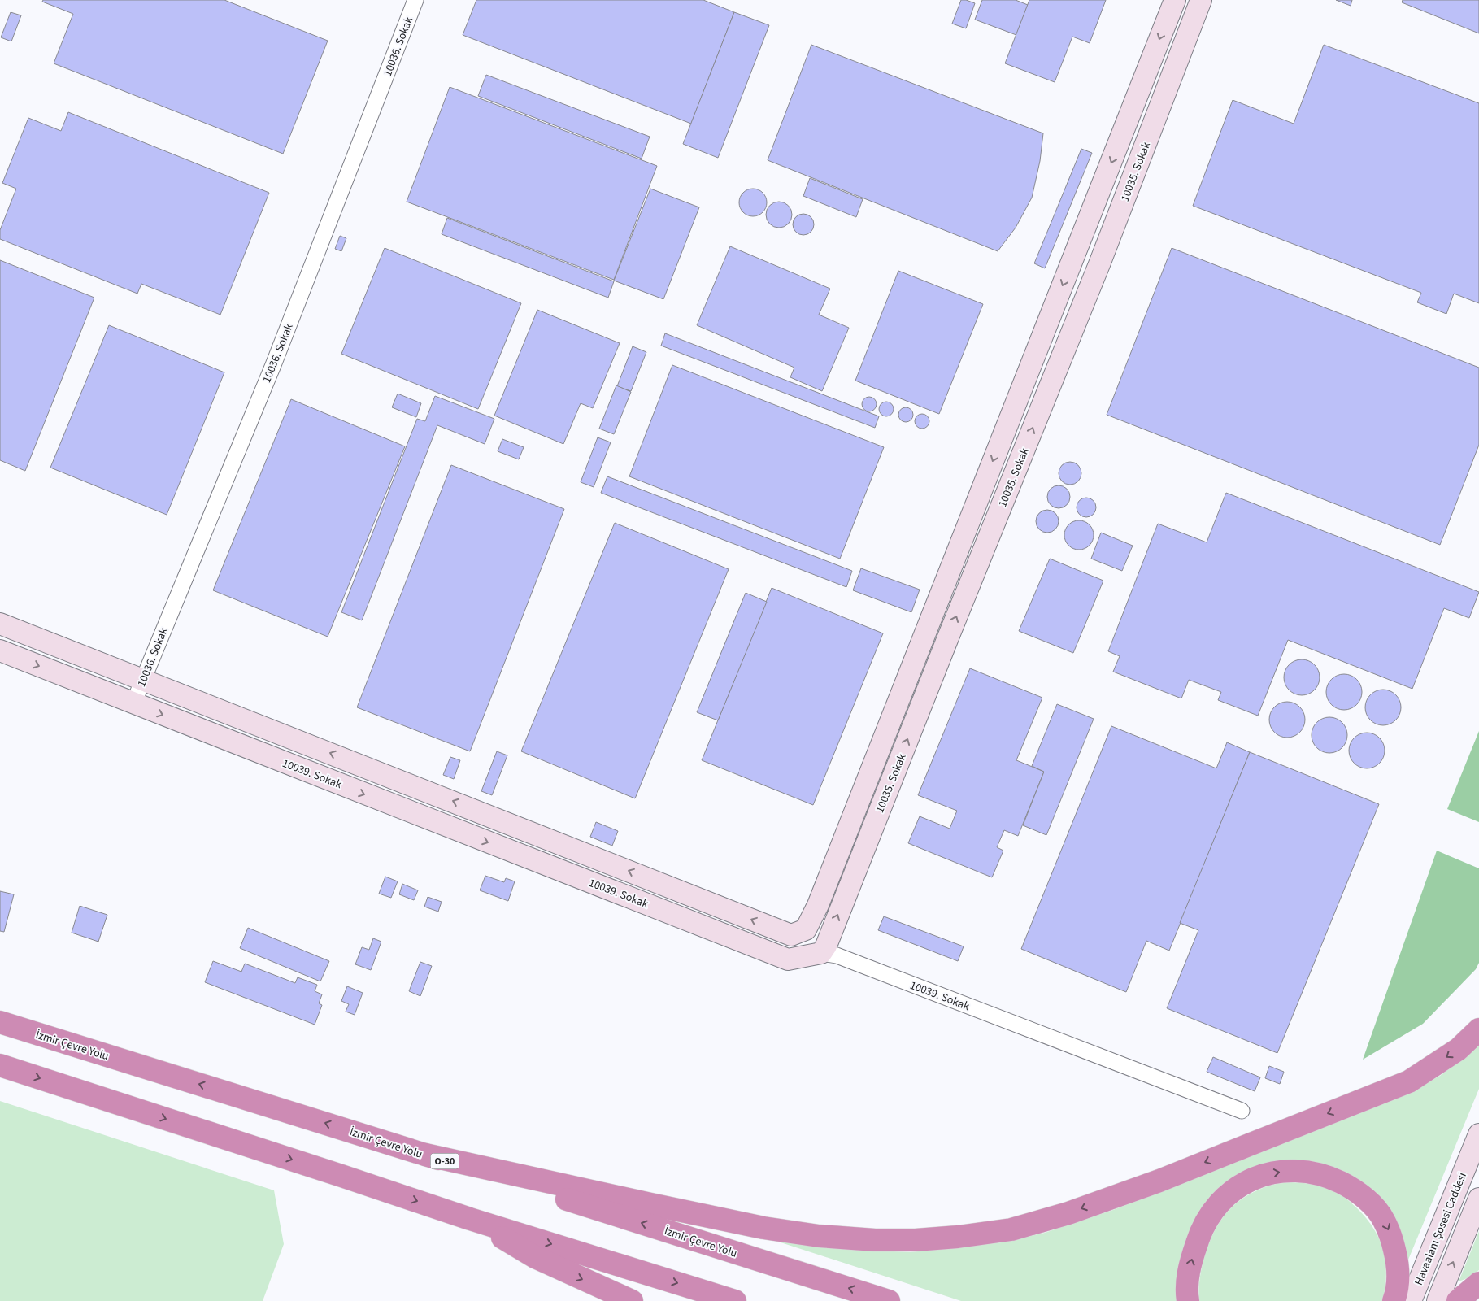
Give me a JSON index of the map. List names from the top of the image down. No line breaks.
{"streets":{"highway":["İzmir Çevre Yolu","O-30"],"street":["10036. Sokak","10035. Sokak","10039. Sokak","Havaalanı Şosesi Caddesi"]},"crossings":[["10036. Sokak","10035. Sokak"],["10036. Sokak","10039. Sokak"],["10035. Sokak","10039. Sokak"]],"one_way":["10039. Sokak"]}
